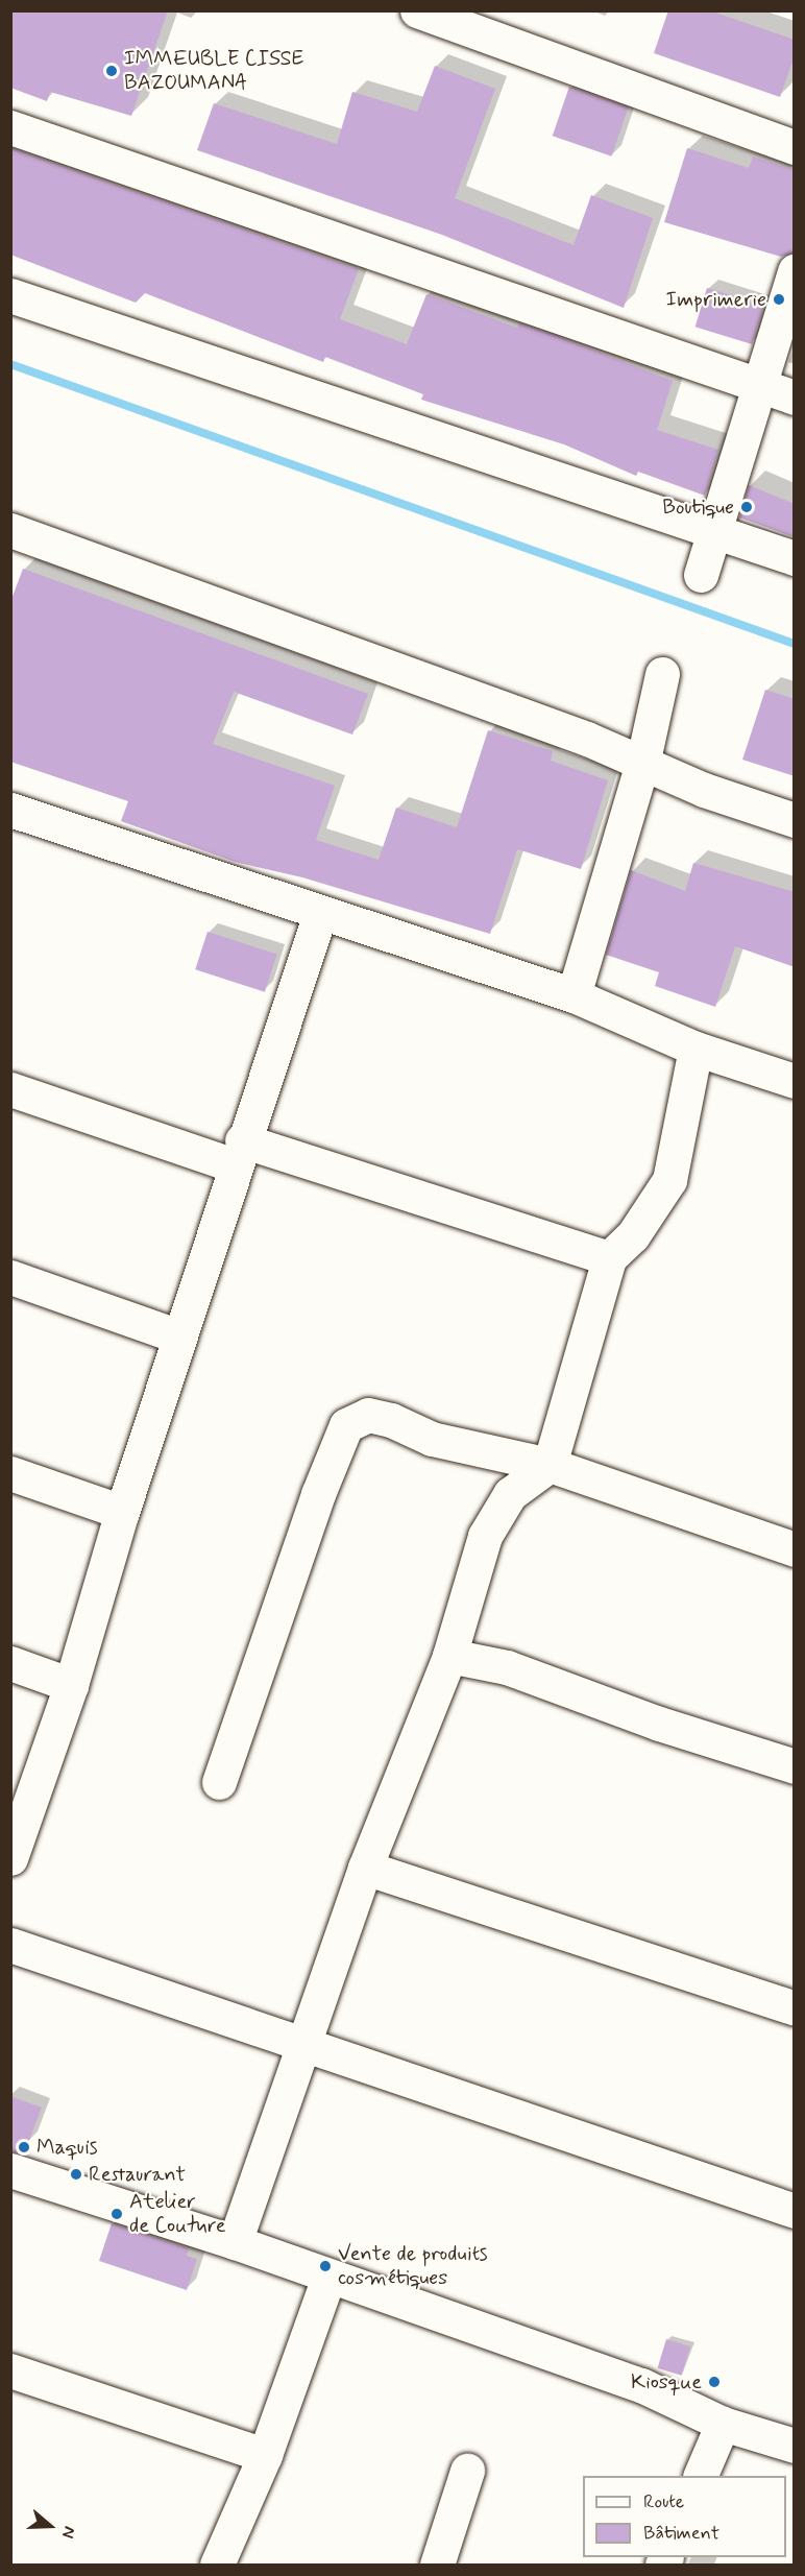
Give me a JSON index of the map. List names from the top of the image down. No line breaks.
{"places":["IMMEUBLE CISSE BAZOUMANA","Imprimerie","Boutique","Maquis","Restaurant","Atelier de Couture","Vente de produits cosmétiques","Kiosque"],"legend":["Route","Bâtiment"],"north":"right"}
